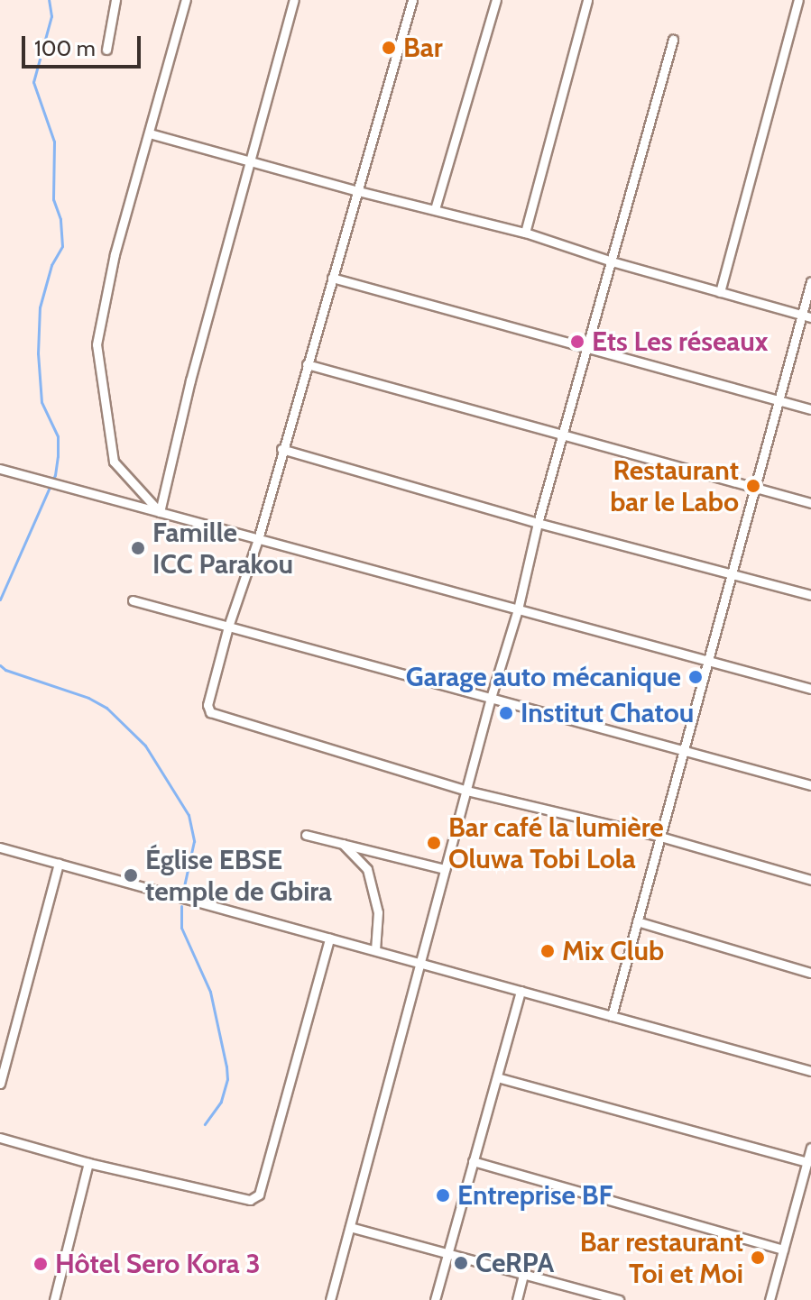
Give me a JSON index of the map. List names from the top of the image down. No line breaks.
{"places":["Bar","Ets Les réseaux","Restaurant bar le Labo","Famille ICC Parakou","Garage auto mécanique","Institut Chatou","Bar café la lumière Oluwa Tobi Lola","Église EBSE temple de Gbira","Mix Club","Entreprise BF","Bar restaurant Toi et Moi","CeRPA","Hôtel Sero Kora 3"],"scale_bar":"100 m"}
